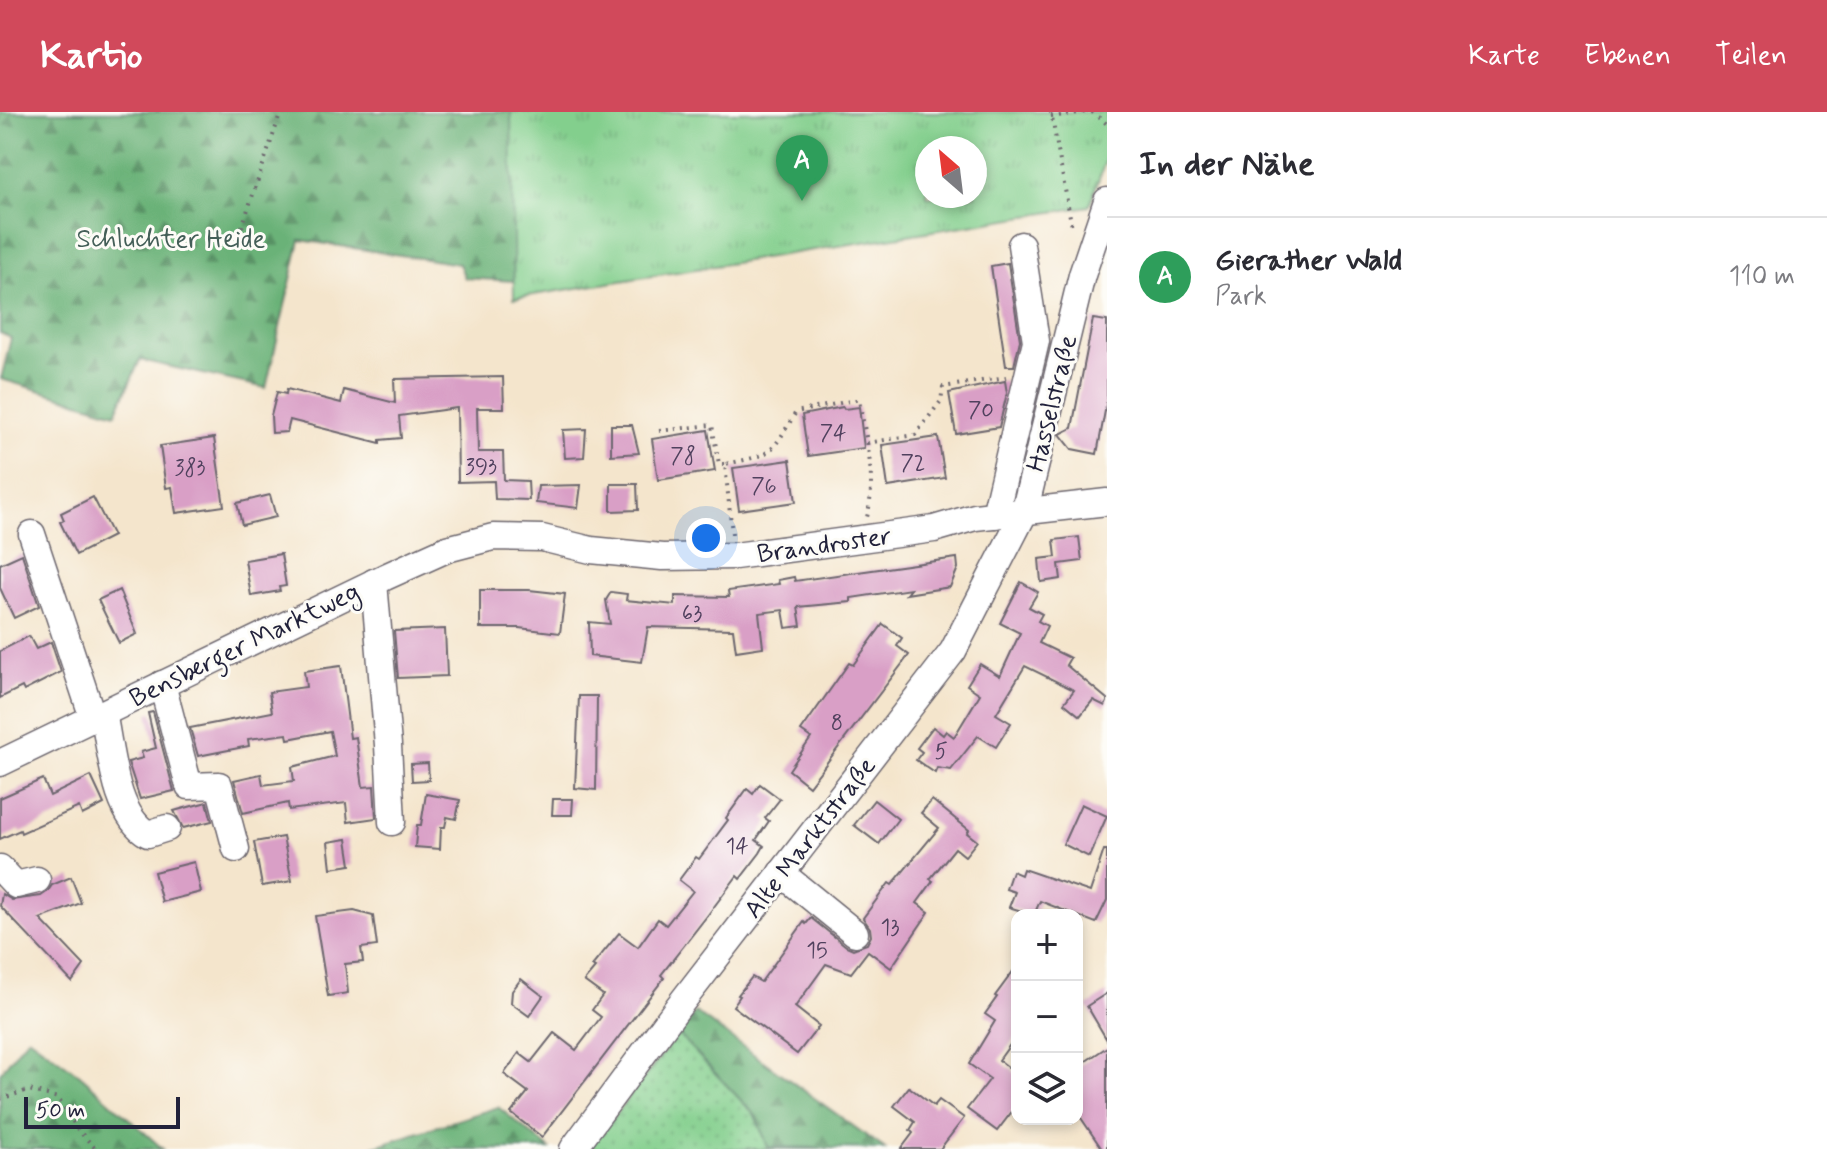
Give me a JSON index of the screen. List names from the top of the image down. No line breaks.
{"streets":{"street":["Hasselstraße","Brandroster","Bensberger Marktweg","Alte Marktstraße"]},"crossings":[["Hasselstraße","Brandroster"],["Hasselstraße","Alte Marktstraße"],["Brandroster","Bensberger Marktweg"],["Brandroster","Alte Marktstraße"]],"parks":["Schluchter Heide"],"house_numbers":["70","74","78","72","393","383","76","63","8","5","14","13","15"],"scale_bar":"50 m","north":"top left","page":{"header":"Kartio","nav":["Karte","Ebenen","Teilen"],"heading":"In der Nähe","pins":"A","list":[{"mark":"A","name":"Gierather Wald","note":"Park","value":"110 m"}],"map_buttons":["+","−"],"scale":"50 m"}}
